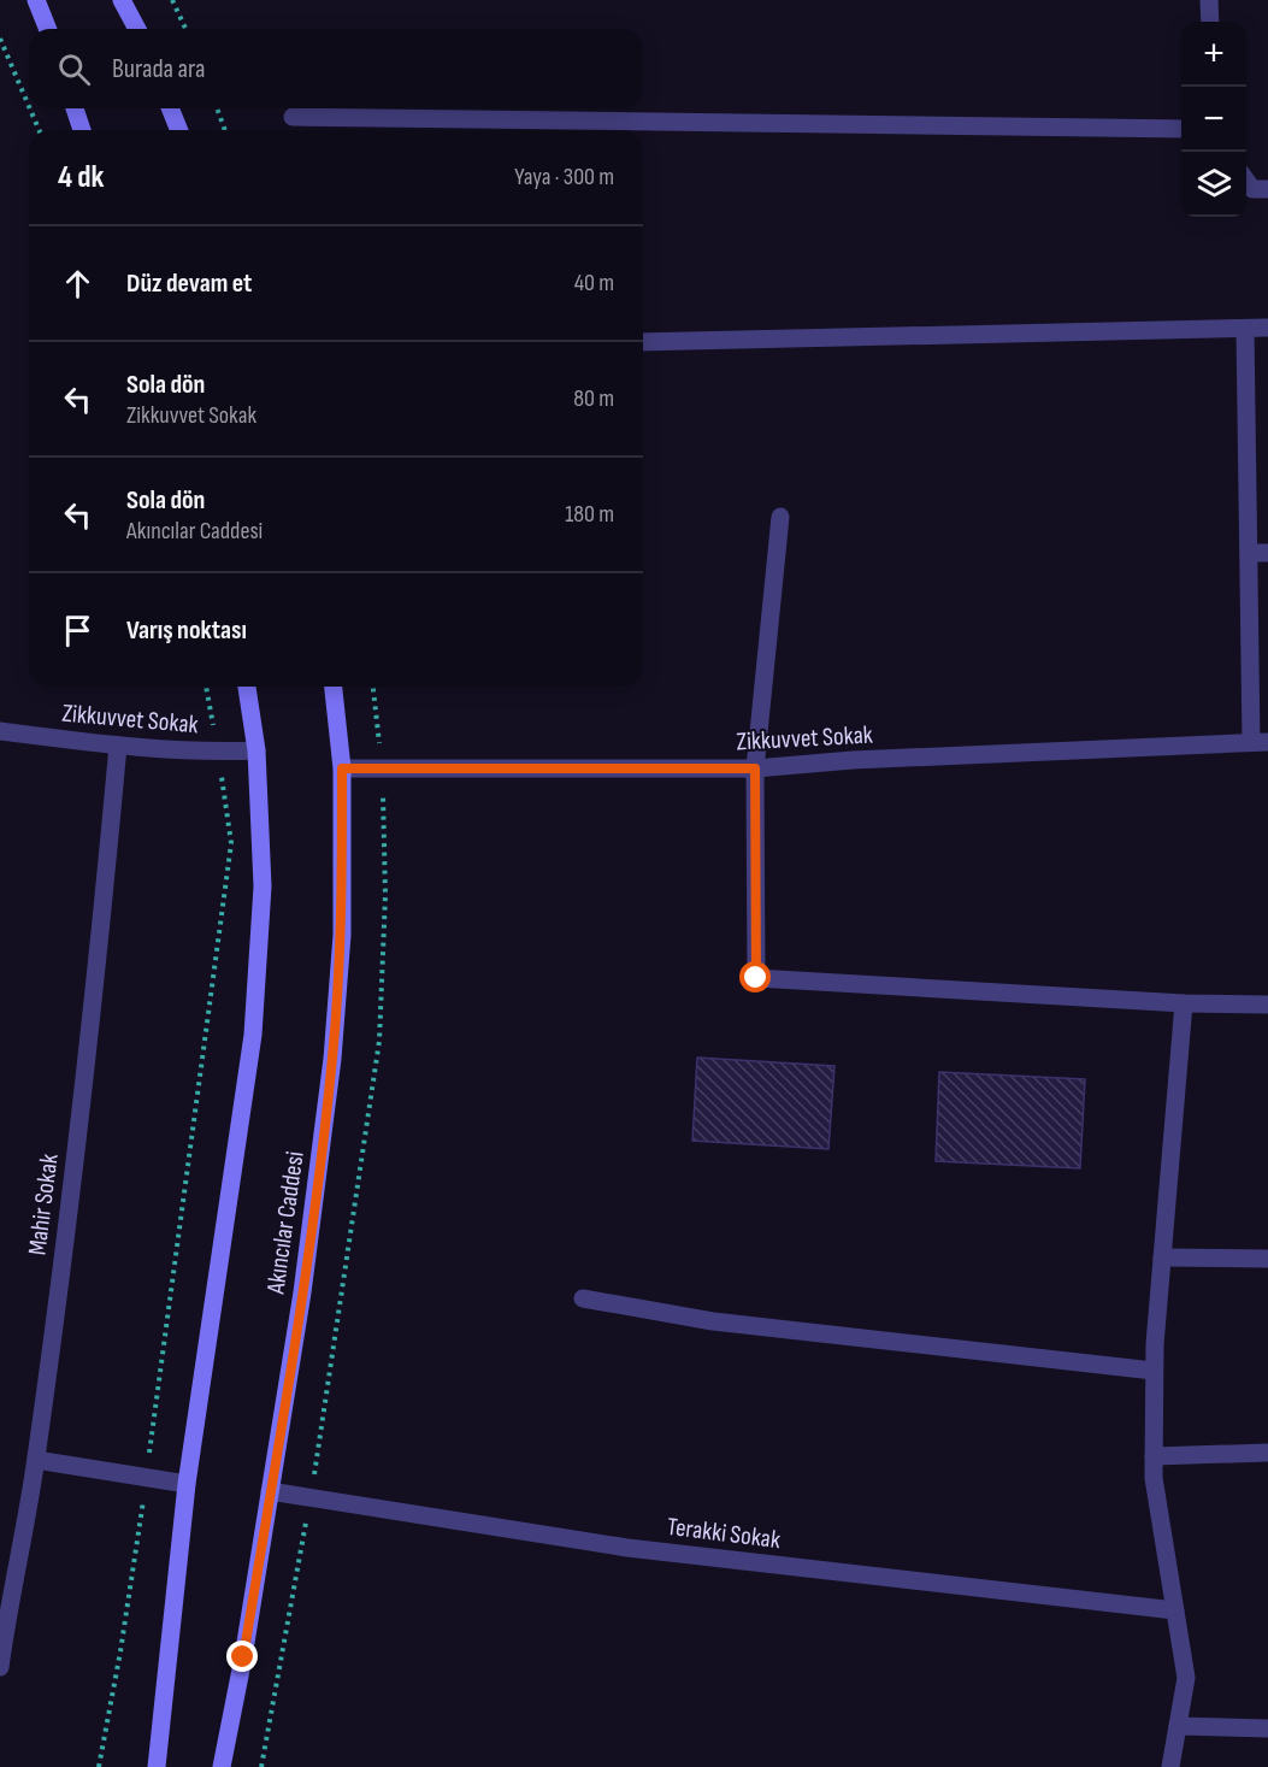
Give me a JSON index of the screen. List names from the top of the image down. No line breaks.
{"streets":{"main road":["Akıncılar Caddesi"],"street":["Zikkuvvet Sokak","Mahir Sokak","Terakki Sokak"]},"crossings":[["Zikkuvvet Sokak","Mahir Sokak"],["Zikkuvvet Sokak","Akıncılar Caddesi"],["Akıncılar Caddesi","Terakki Sokak"]],"page":{"map_buttons":["+","−"],"search":"Burada ara","heading":["4 dk","Yaya · 300 m"],"list":[["Düz devam et","40 m"],["Sola dön","Zikkuvvet Sokak","80 m"],["Sola dön","Akıncılar Caddesi","180 m"],"Varış noktası"]}}
